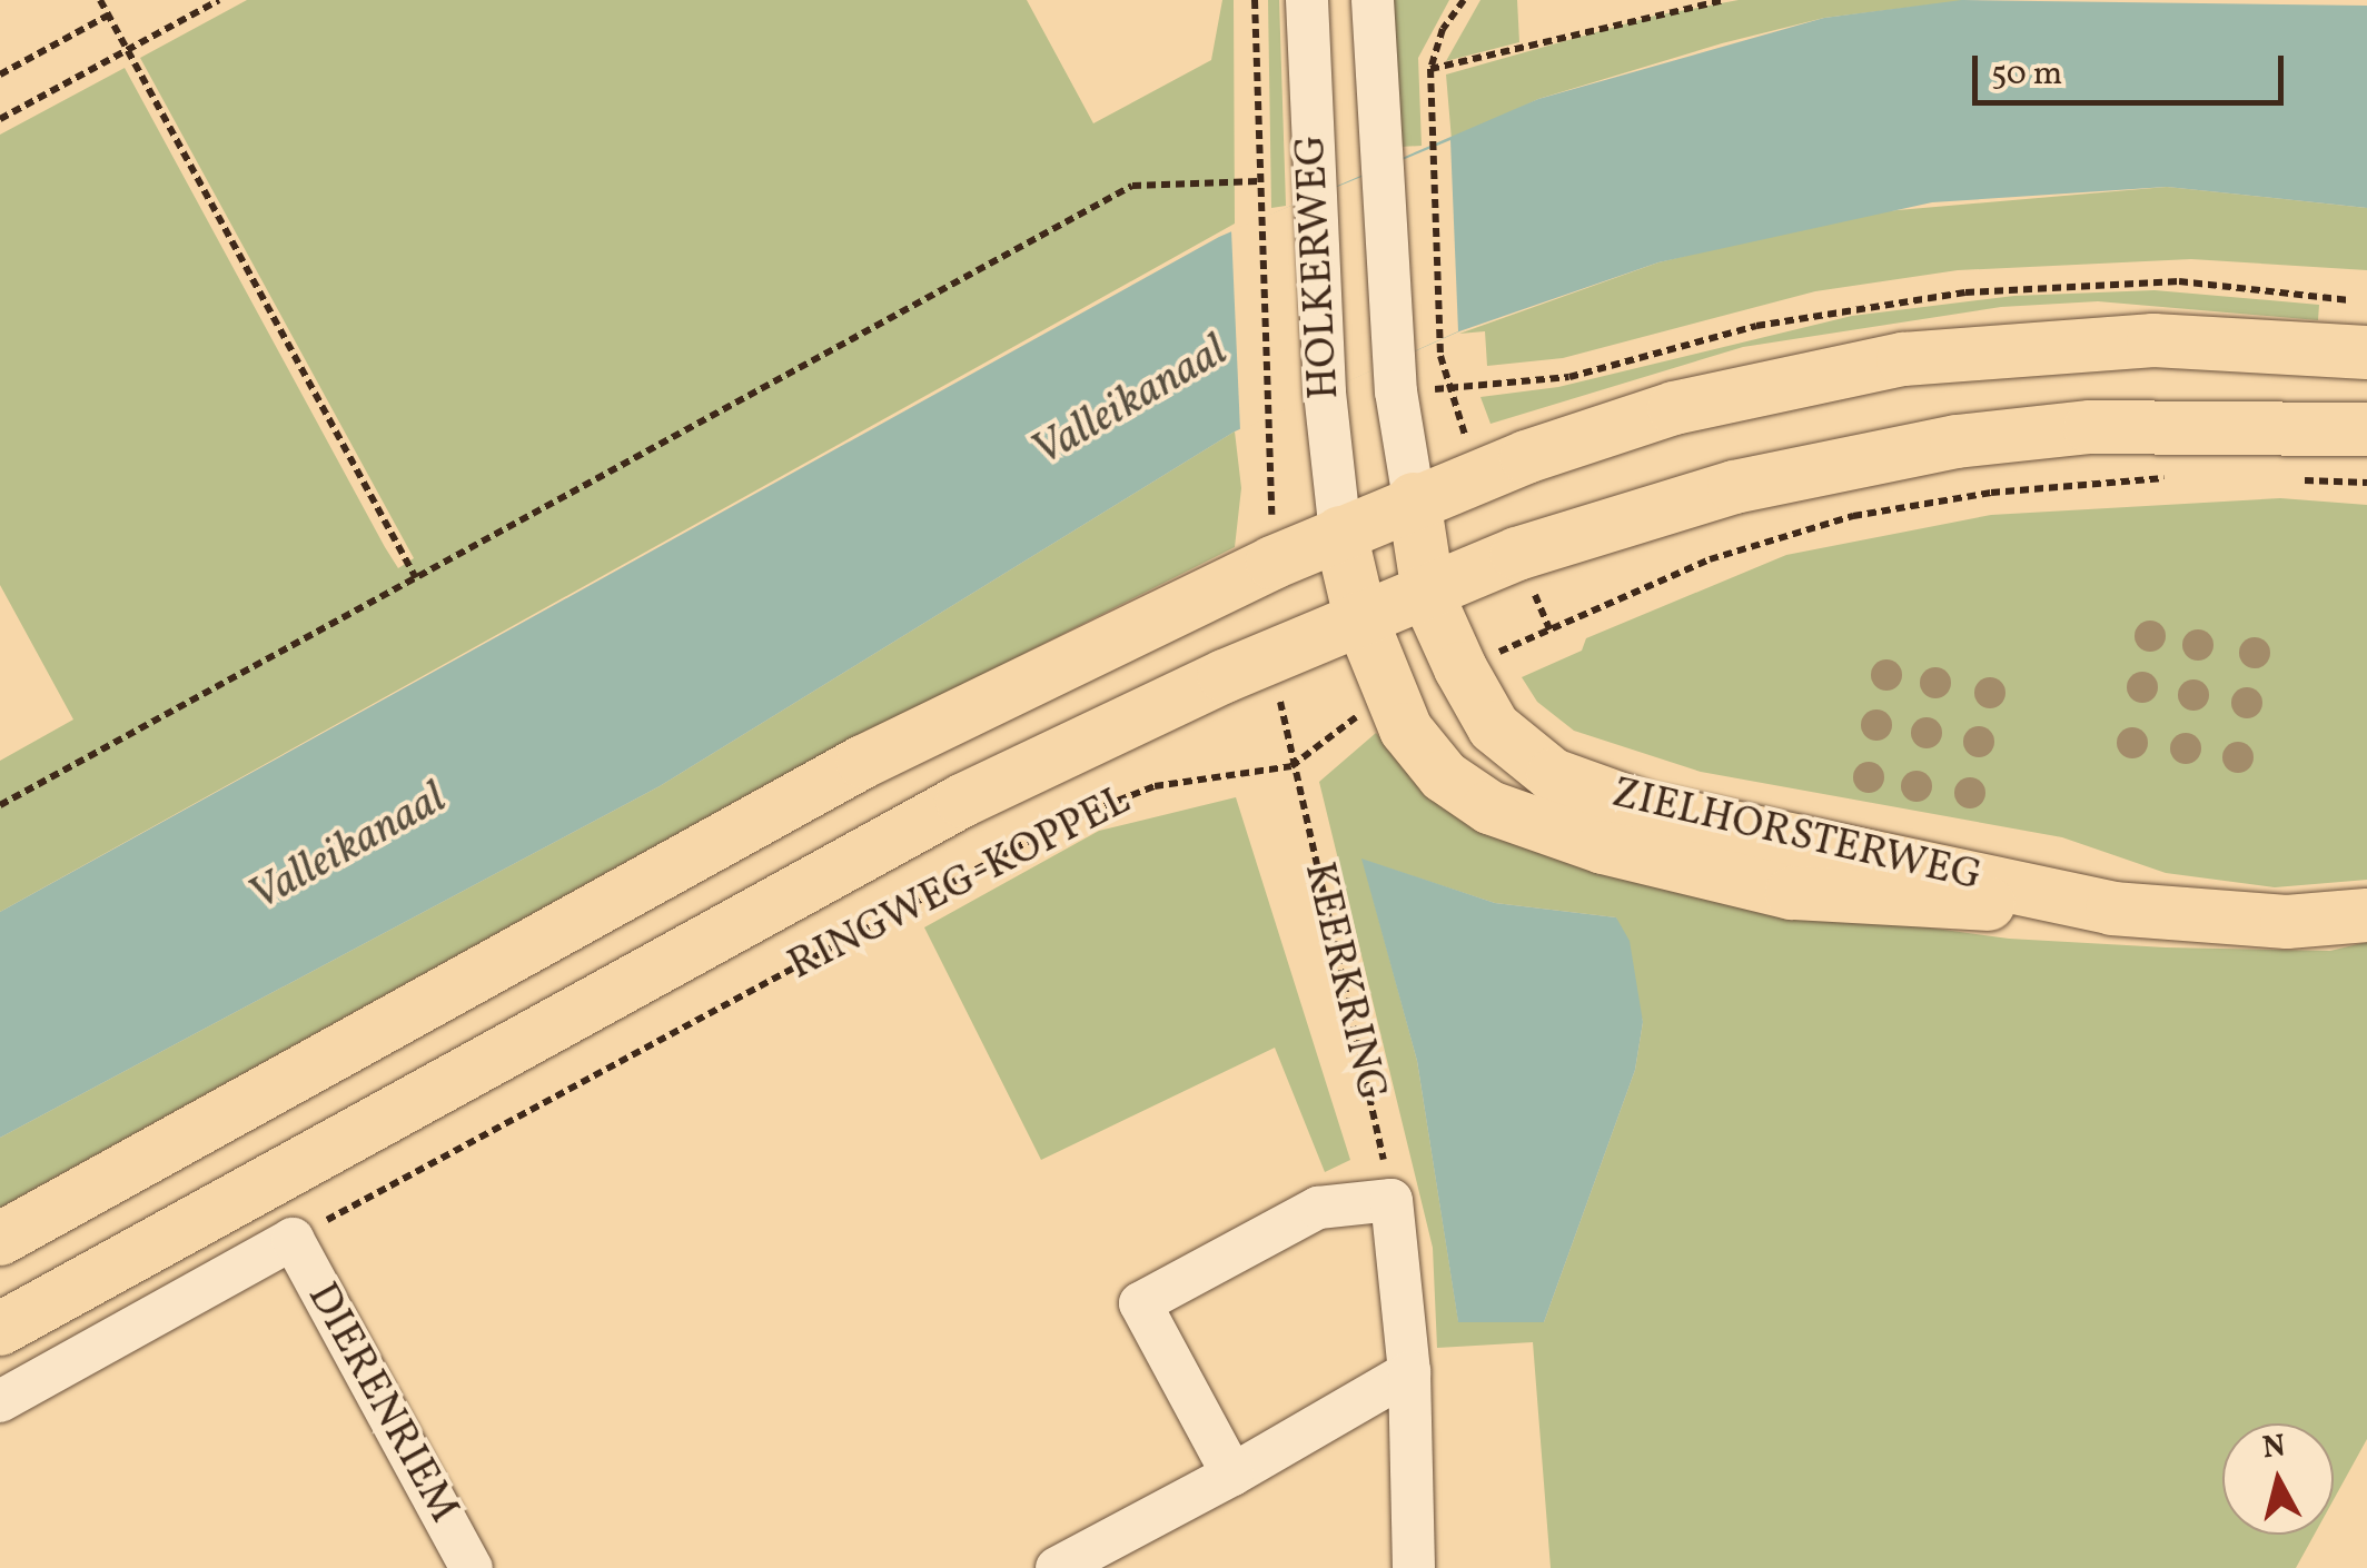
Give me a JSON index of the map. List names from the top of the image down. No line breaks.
{"streets":{"main road":["ZIELHORSTERWEG","RINGWEG-KOPPEL"],"street":["HOLKERWEG","DIERENRIEM"],"path":["KEERKRING"]},"crossings":[["HOLKERWEG","ZIELHORSTERWEG"],["ZIELHORSTERWEG","RINGWEG-KOPPEL"],["RINGWEG-KOPPEL","KEERKRING"],["RINGWEG-KOPPEL","DIERENRIEM"]],"water":["Valleikanaal"],"scale_bar":"50 m","north":"top"}
